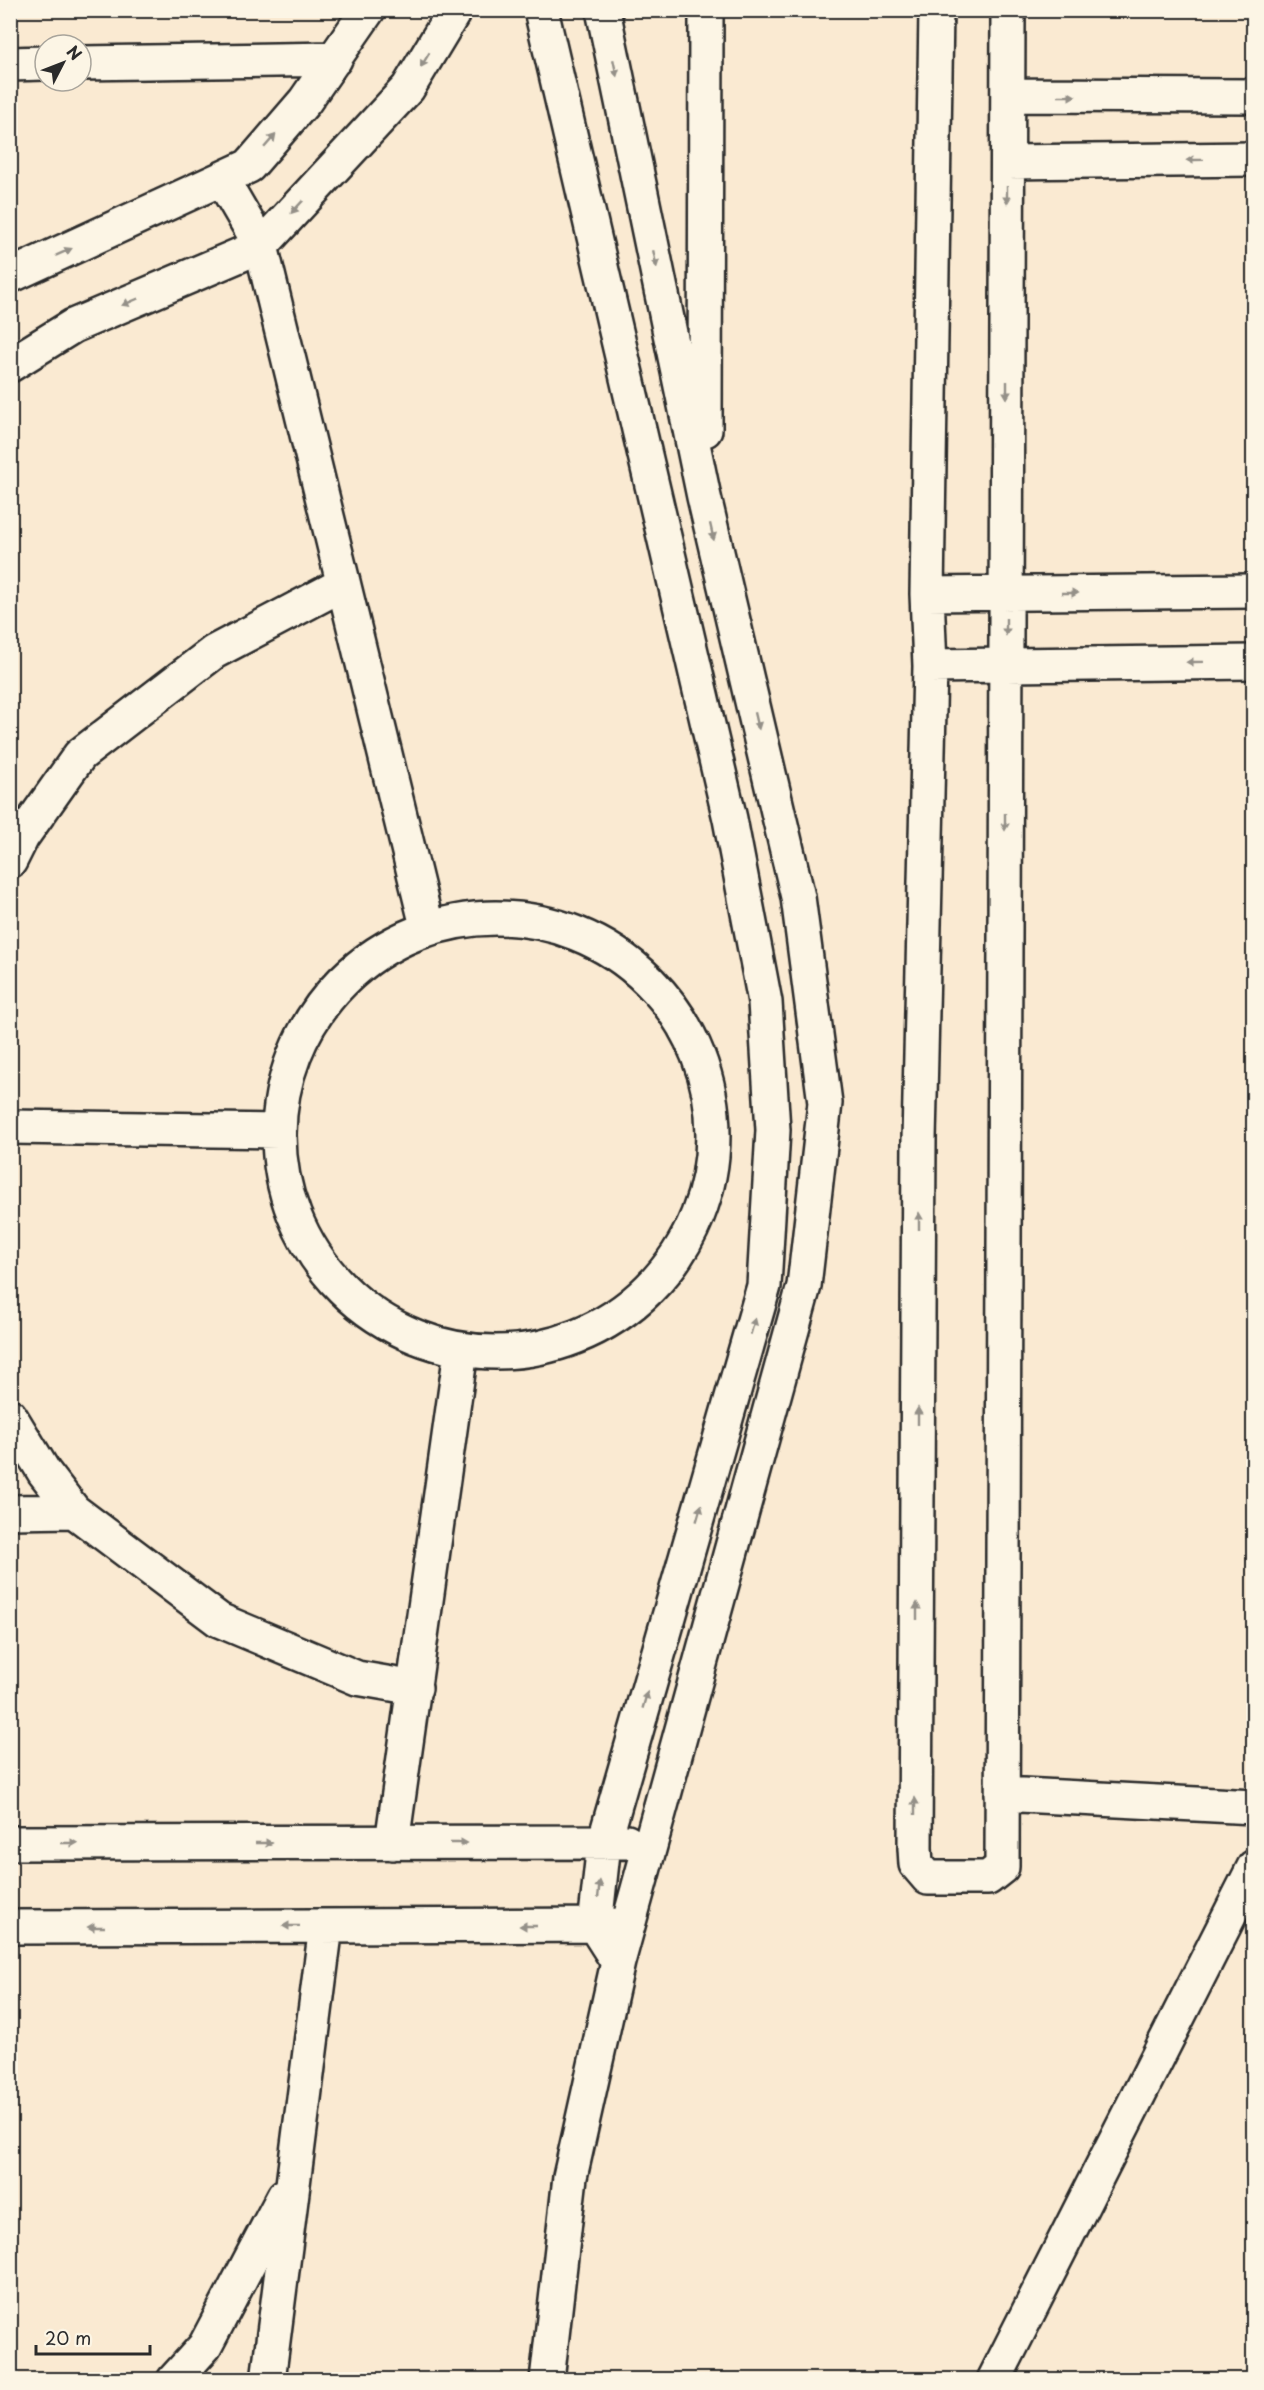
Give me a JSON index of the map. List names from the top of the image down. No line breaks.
{"scale_bar":"20 m","north":"top right"}
